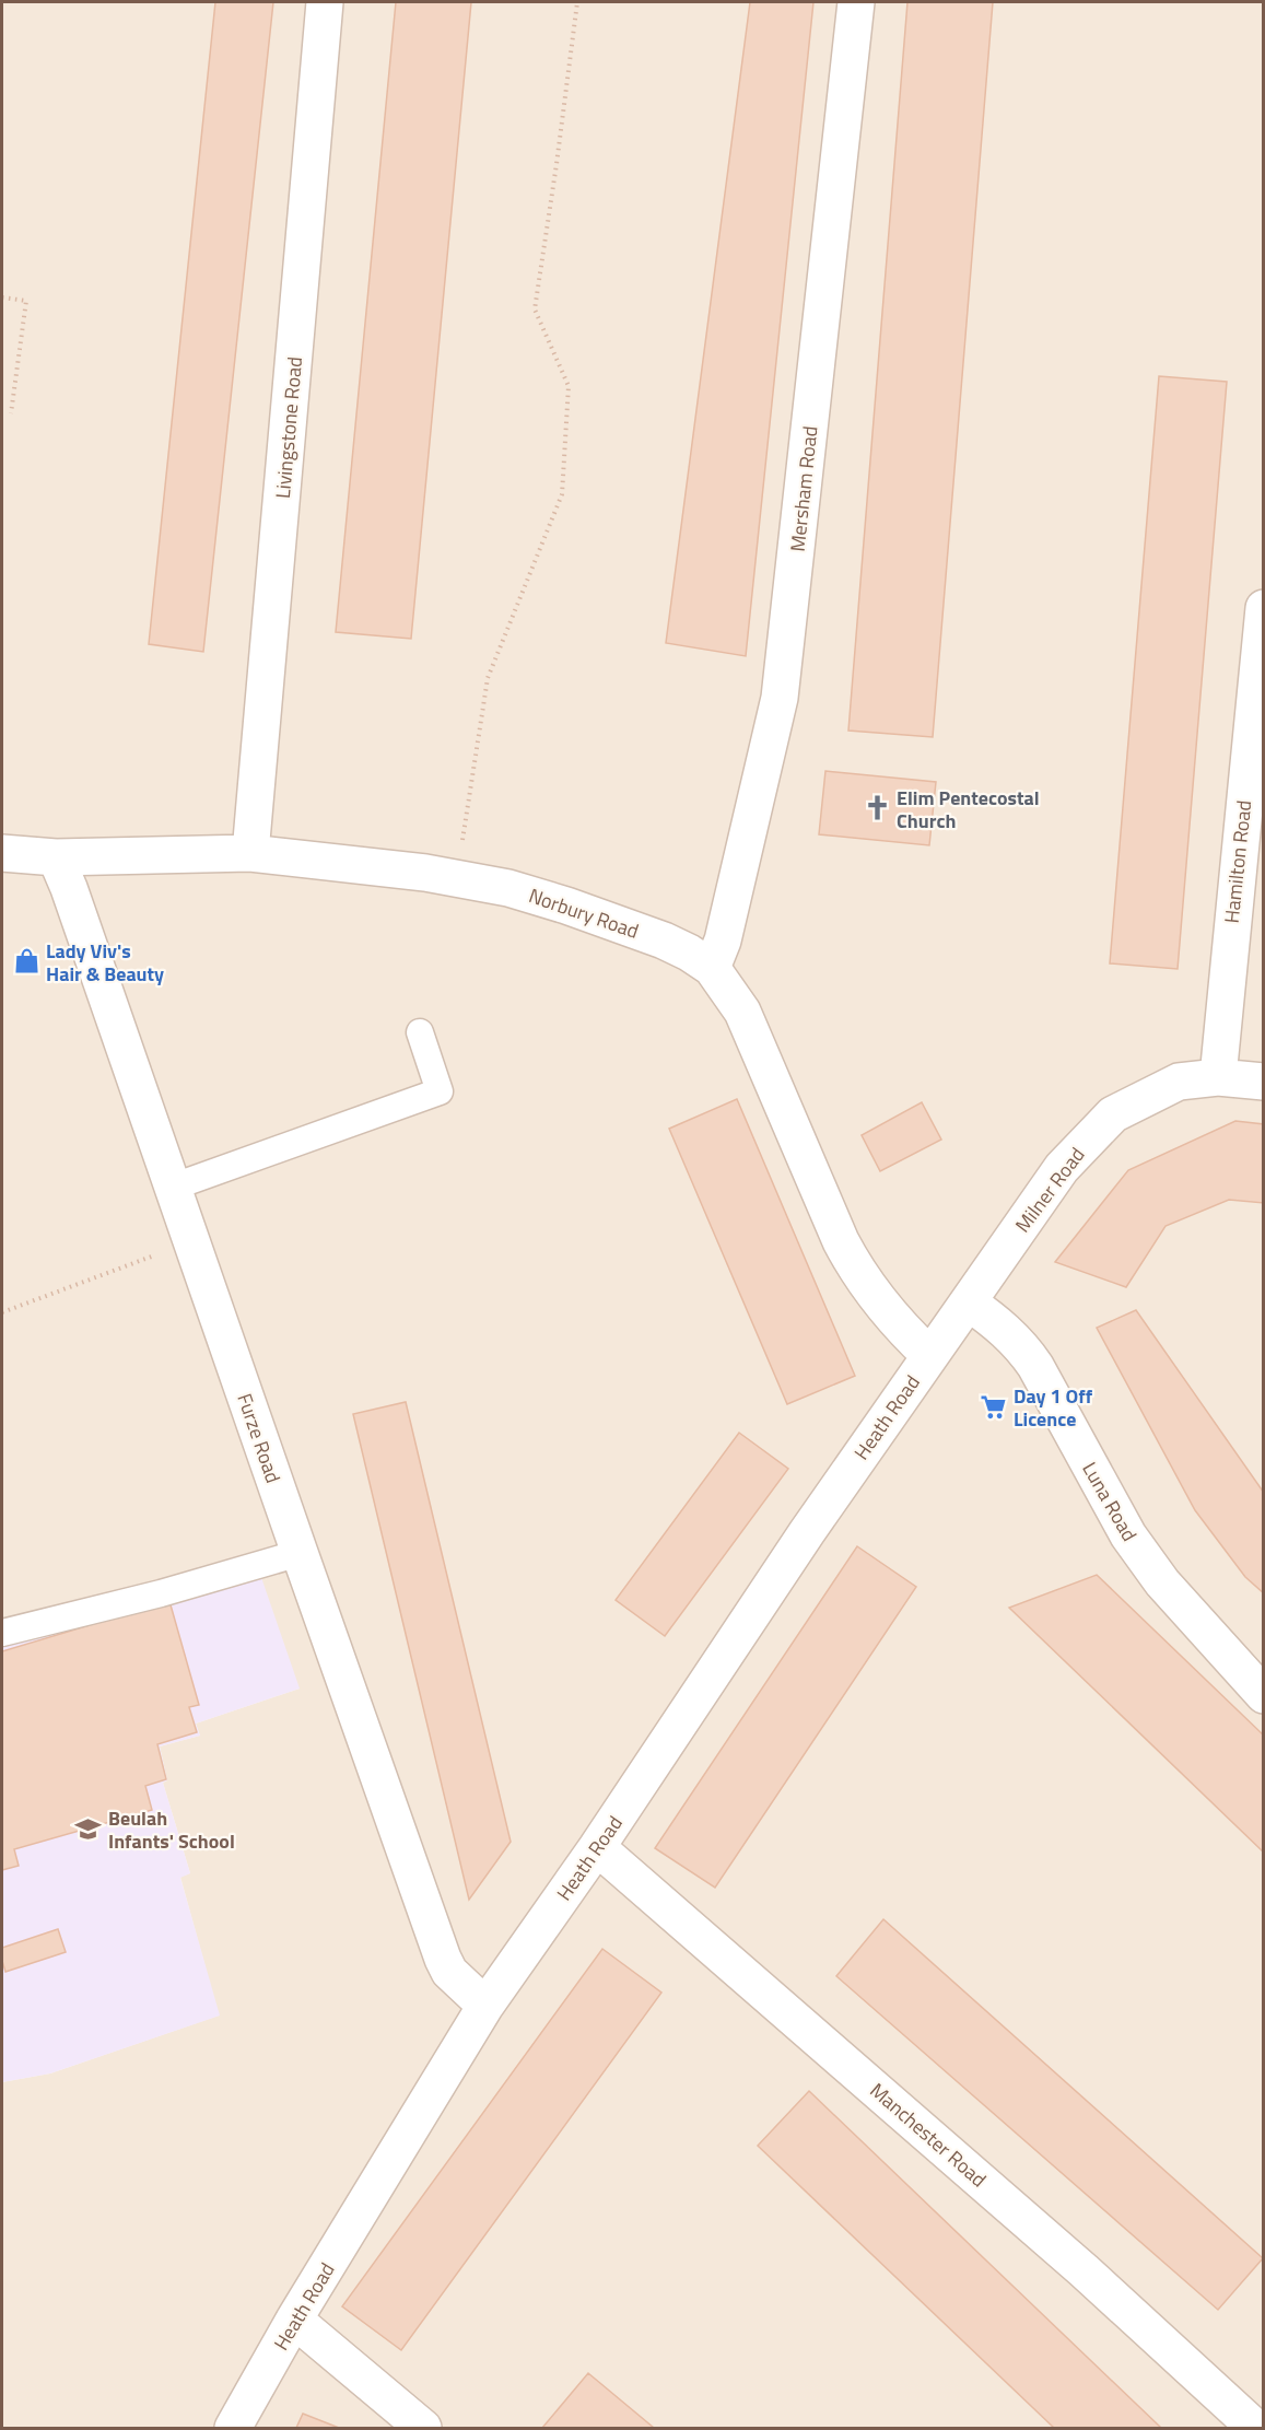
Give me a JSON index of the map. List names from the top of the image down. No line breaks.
{"streets":{"street":["Livingstone Road","Mersham Road","Hamilton Road","Norbury Road","Milner Road","Heath Road","Furze Road","Luna Road","Manchester Road"]},"crossings":[["Livingstone Road","Norbury Road"],["Mersham Road","Norbury Road"],["Hamilton Road","Milner Road"],["Norbury Road","Heath Road"],["Norbury Road","Furze Road"],["Milner Road","Heath Road"],["Milner Road","Luna Road"],["Heath Road","Furze Road"],["Heath Road","Luna Road"],["Heath Road","Manchester Road"]],"places":{"church":["Elim Pentecostal Church"],"shop":["Lady Viv's Hair & Beauty"],"supermarket":["Day 1 Off Licence"],"school or university":["Beulah Infants' School"]}}
